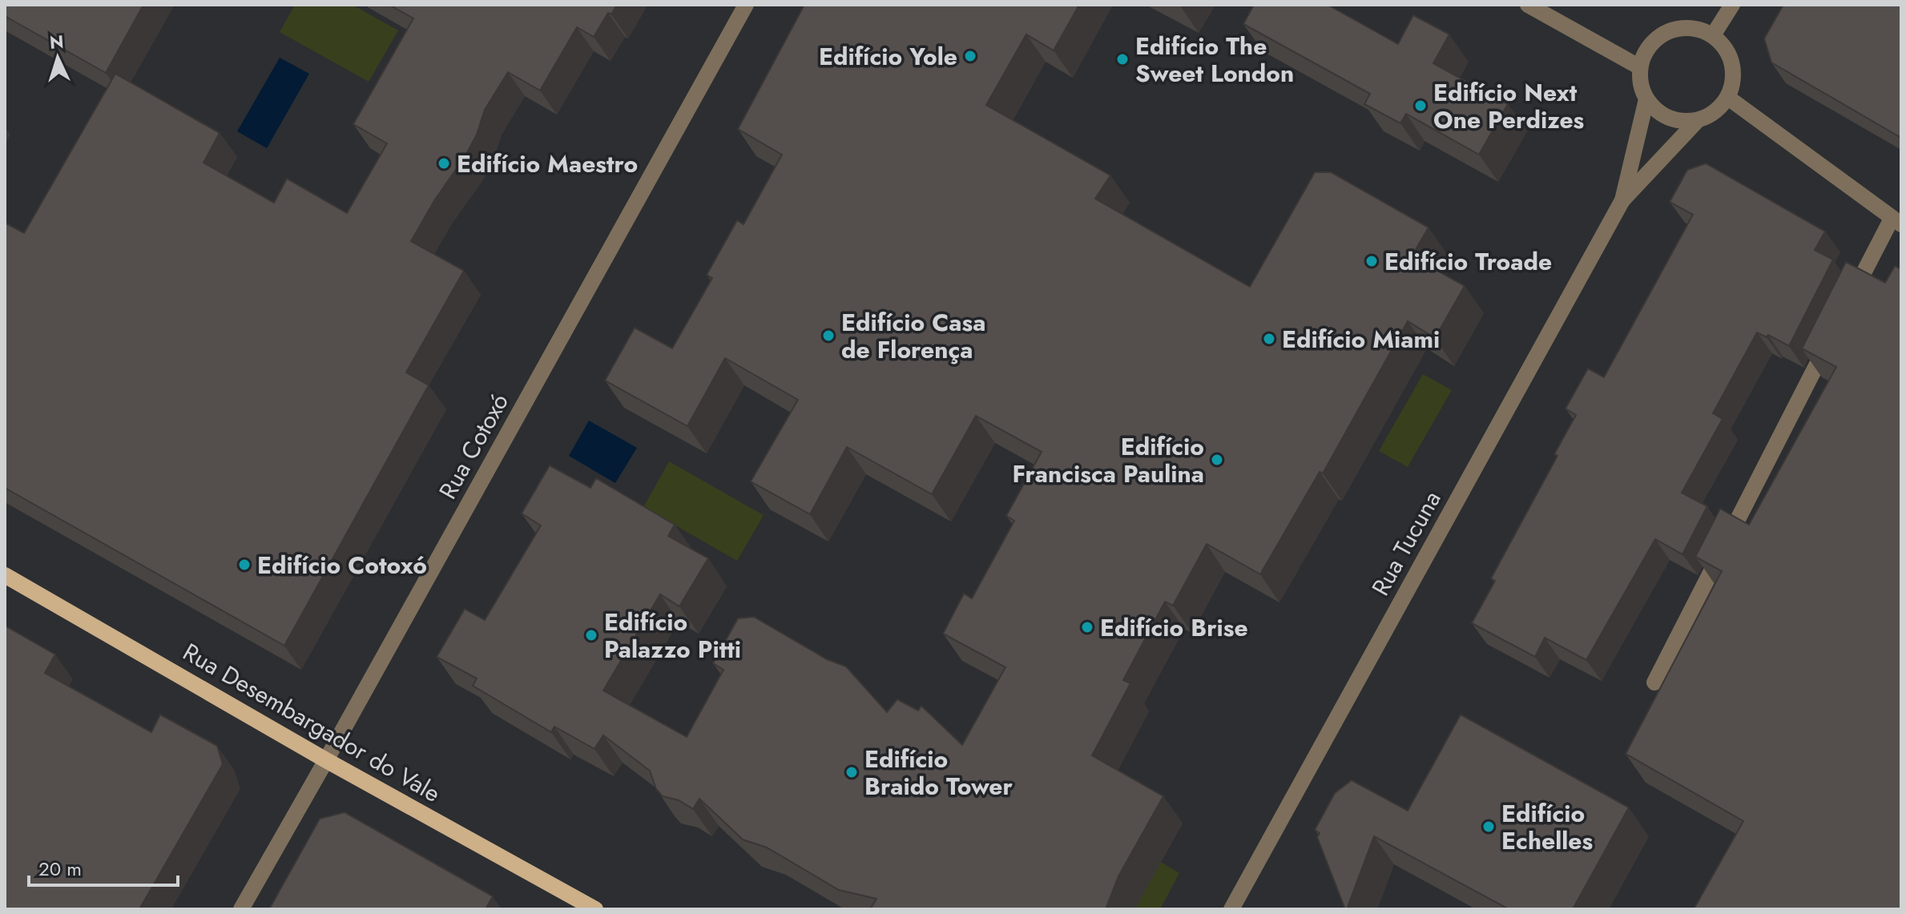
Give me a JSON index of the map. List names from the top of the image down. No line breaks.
{"streets":{"main road":["Rua Desembargador do Vale"],"street":["Rua Cotoxó","Rua Tucuna"]},"crossings":[["Rua Cotoxó","Rua Desembargador do Vale"]],"places":["Edifício Yole","Edifício The Sweet London","Edifício Next One Perdizes","Edifício Maestro","Edifício Troade","Edifício Casa de Florença","Edifício Miami","Edifício Francisca Paulina","Edifício Cotoxó","Edifício Brise","Edifício Palazzo Pitti","Edifício Braido Tower","Edifício Echelles"],"scale_bar":"20 m","north":"top"}
